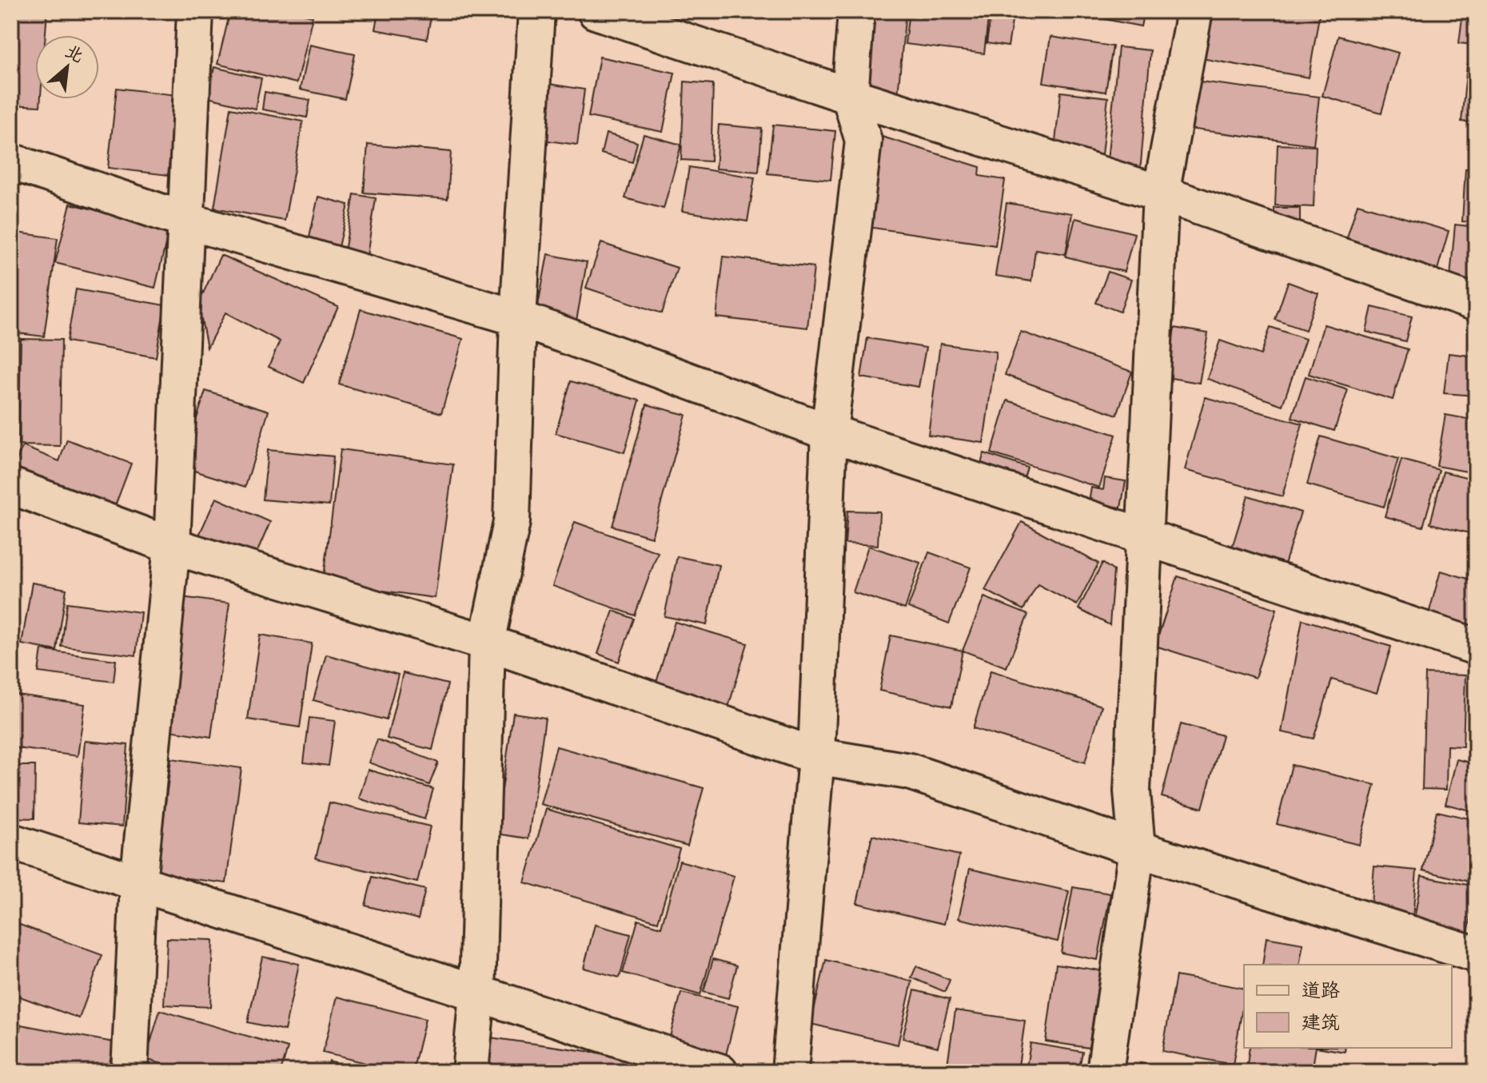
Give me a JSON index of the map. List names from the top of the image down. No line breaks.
{"legend":["道路","建筑"],"north":"top right"}
